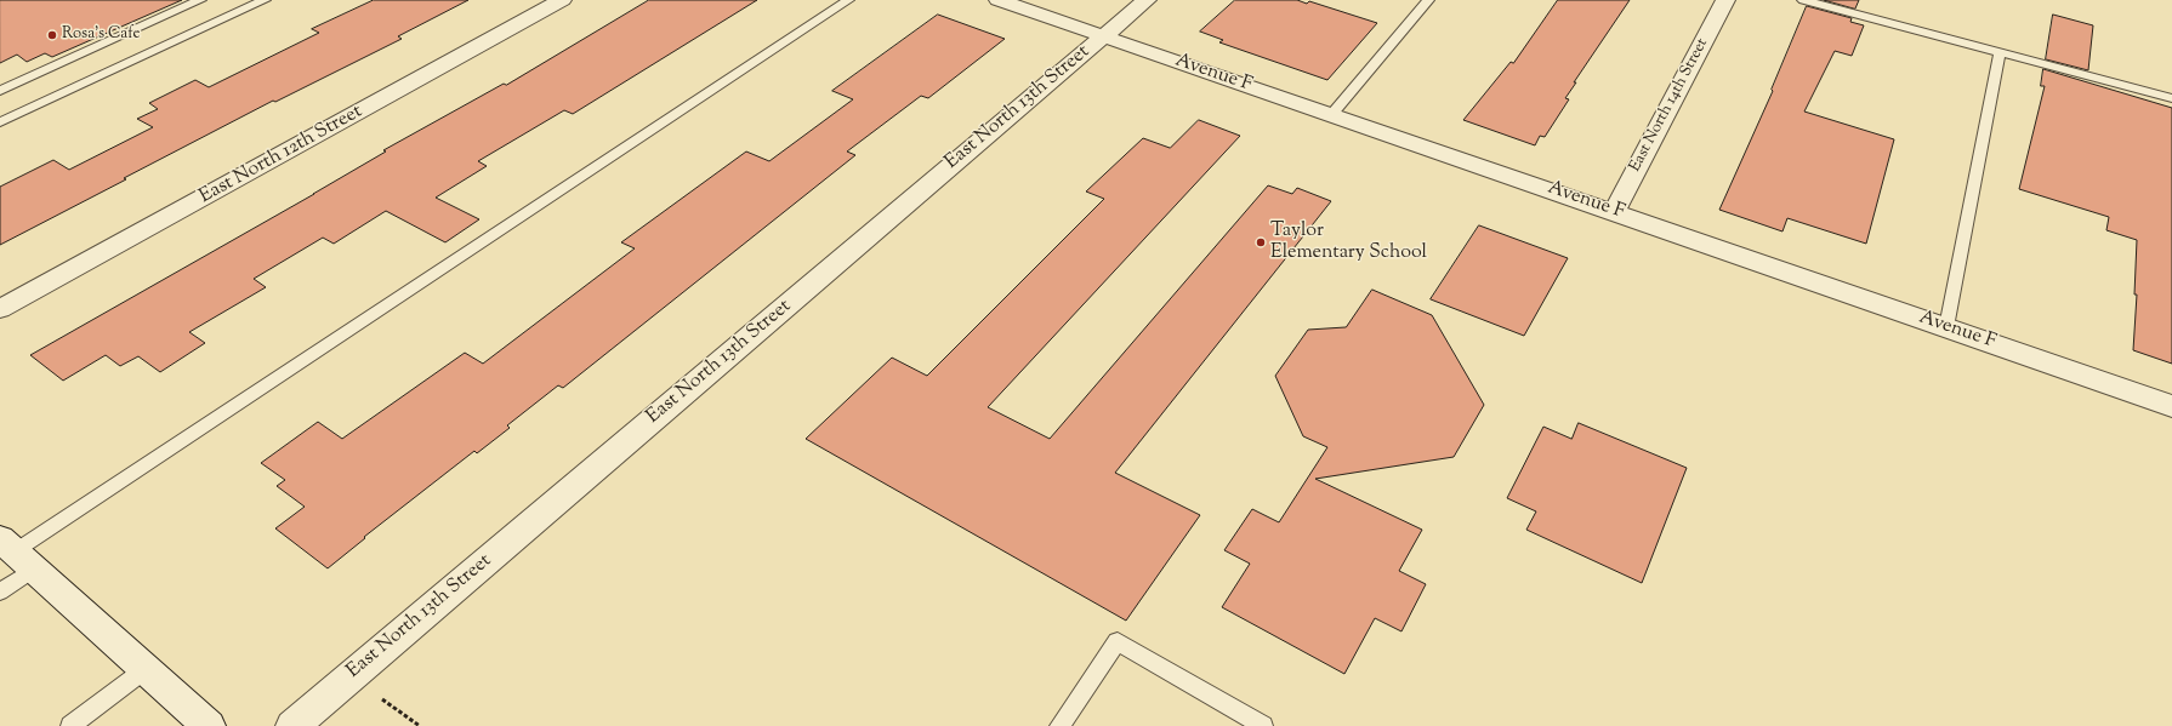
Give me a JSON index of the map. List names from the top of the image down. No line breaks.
{"streets":{"street":["Avenue F","East North 14th Street","East North 13th Street","East North 12th Street"]},"crossings":[["Avenue F","East North 14th Street"],["Avenue F","East North 13th Street"]],"places":["Rosa's Cafe","Taylor Elementary School"]}
